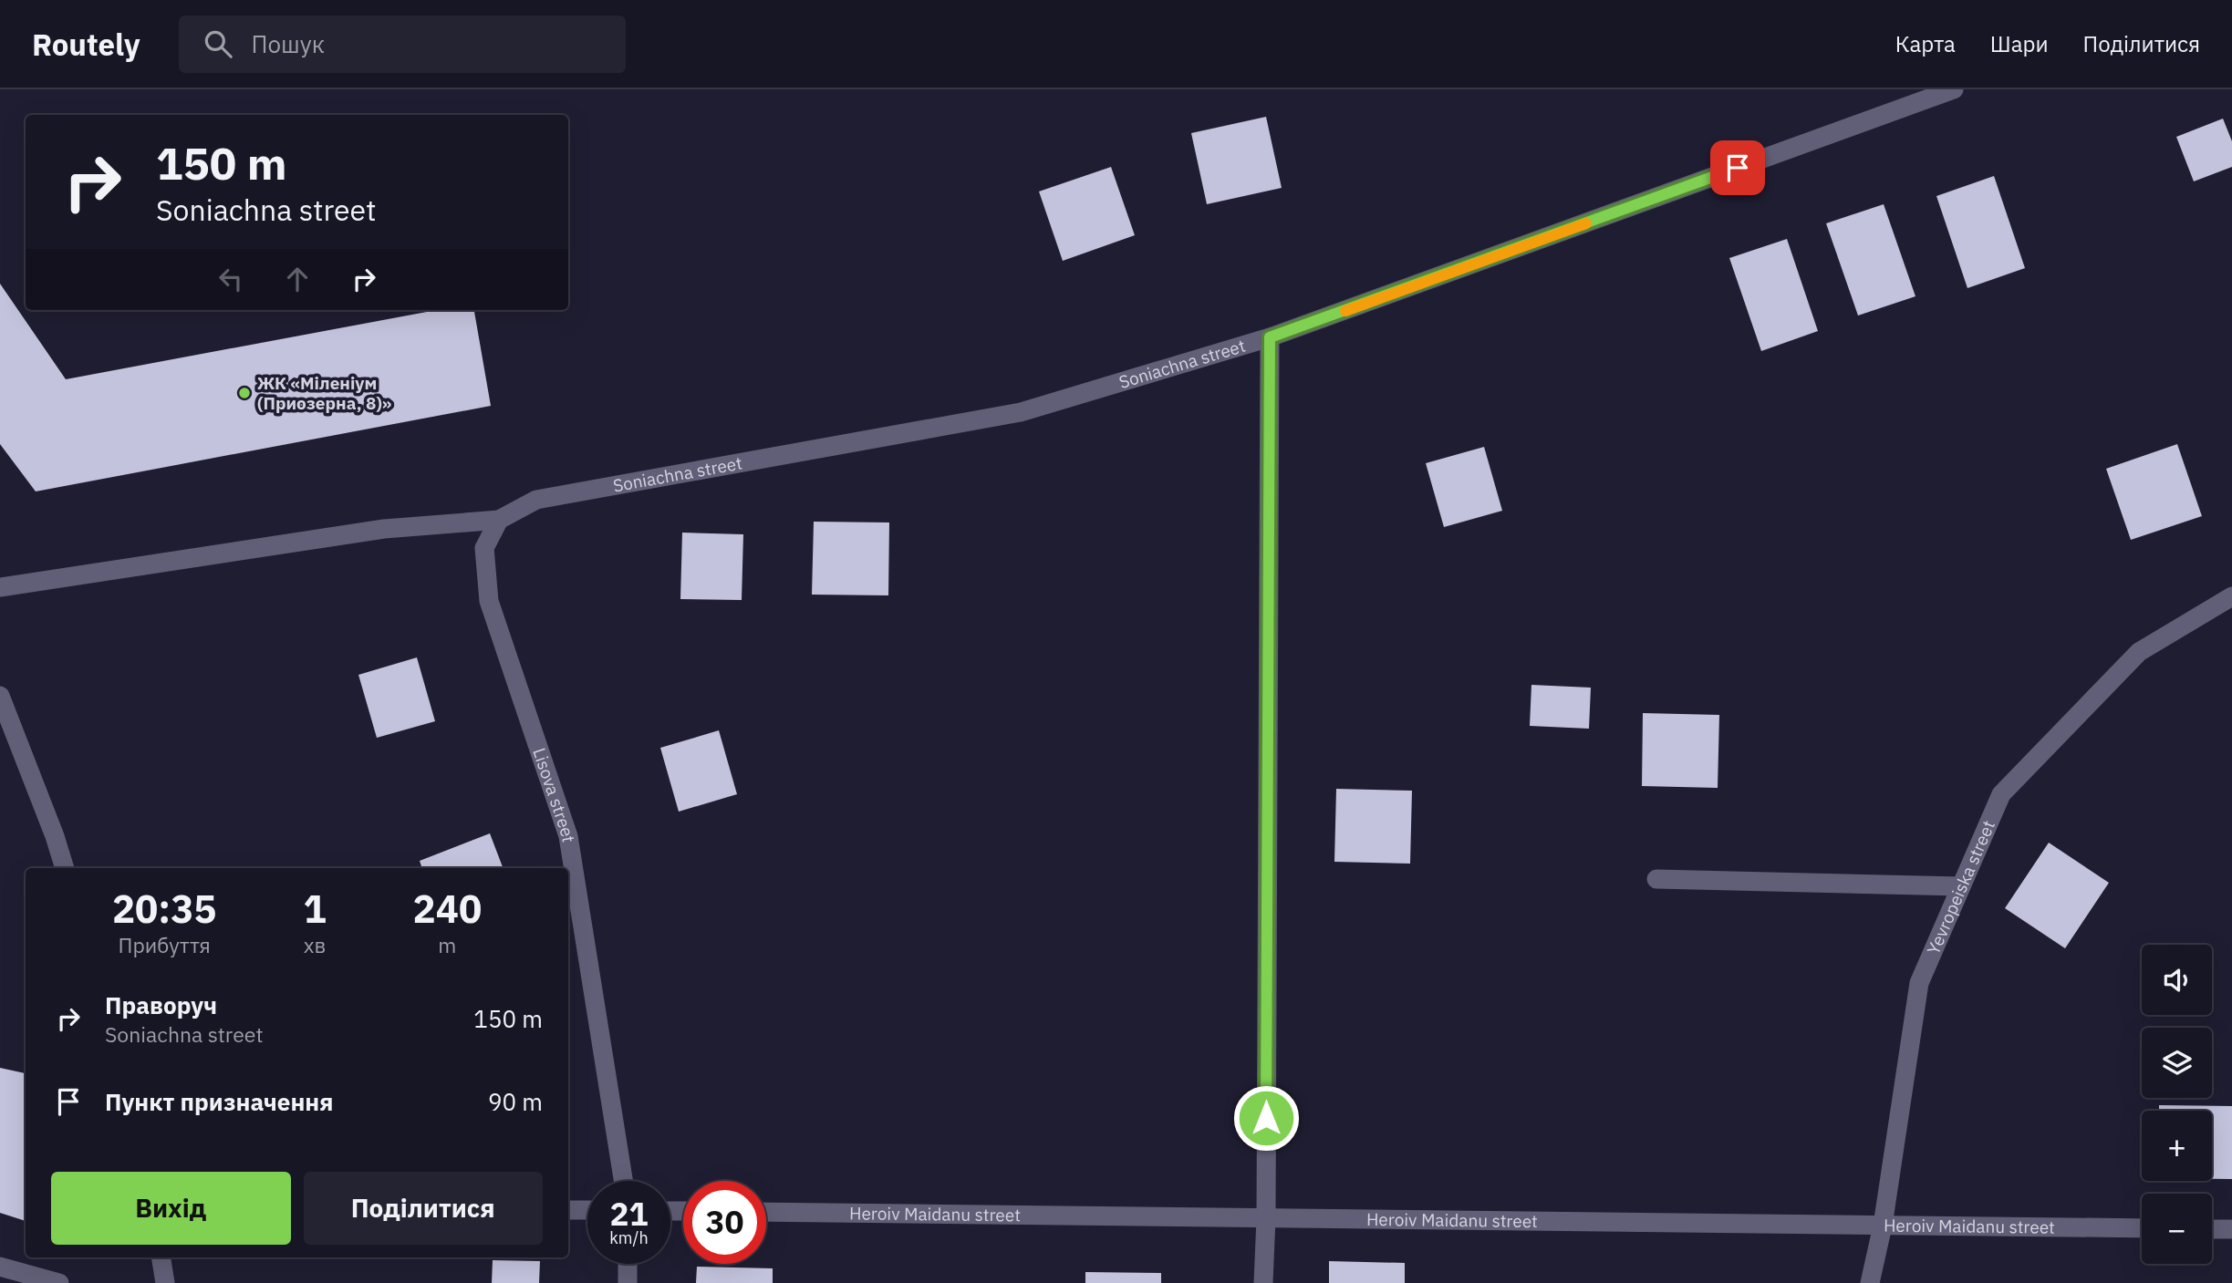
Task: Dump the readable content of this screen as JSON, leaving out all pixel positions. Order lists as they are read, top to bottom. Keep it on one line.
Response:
{"streets":{"street":["Soniachna street","Lisova street","Yevropeiska street","Heroiv Maidanu street"]},"crossings":[["Soniachna street","Lisova street"],["Yevropeiska street","Heroiv Maidanu street"]],"places":["ЖК «Міленіум (Приозерна, 8)»"],"page":{"header":"Routely","search":"Пошук","nav":["Карта","Шари","Поділитися"],"turn":["150 m","Soniachna street"],"eta":["20:35","Прибуття","1","хв","240","m"],"map_buttons":["+","−"],"list":[{"name":"Праворуч","note":"Soniachna street","value":"150 m"},{"name":"Пункт призначення","value":"90 m"}],"buttons":["Вихід","Поділитися"],"speed":"21 km/h","limit":"30"}}
